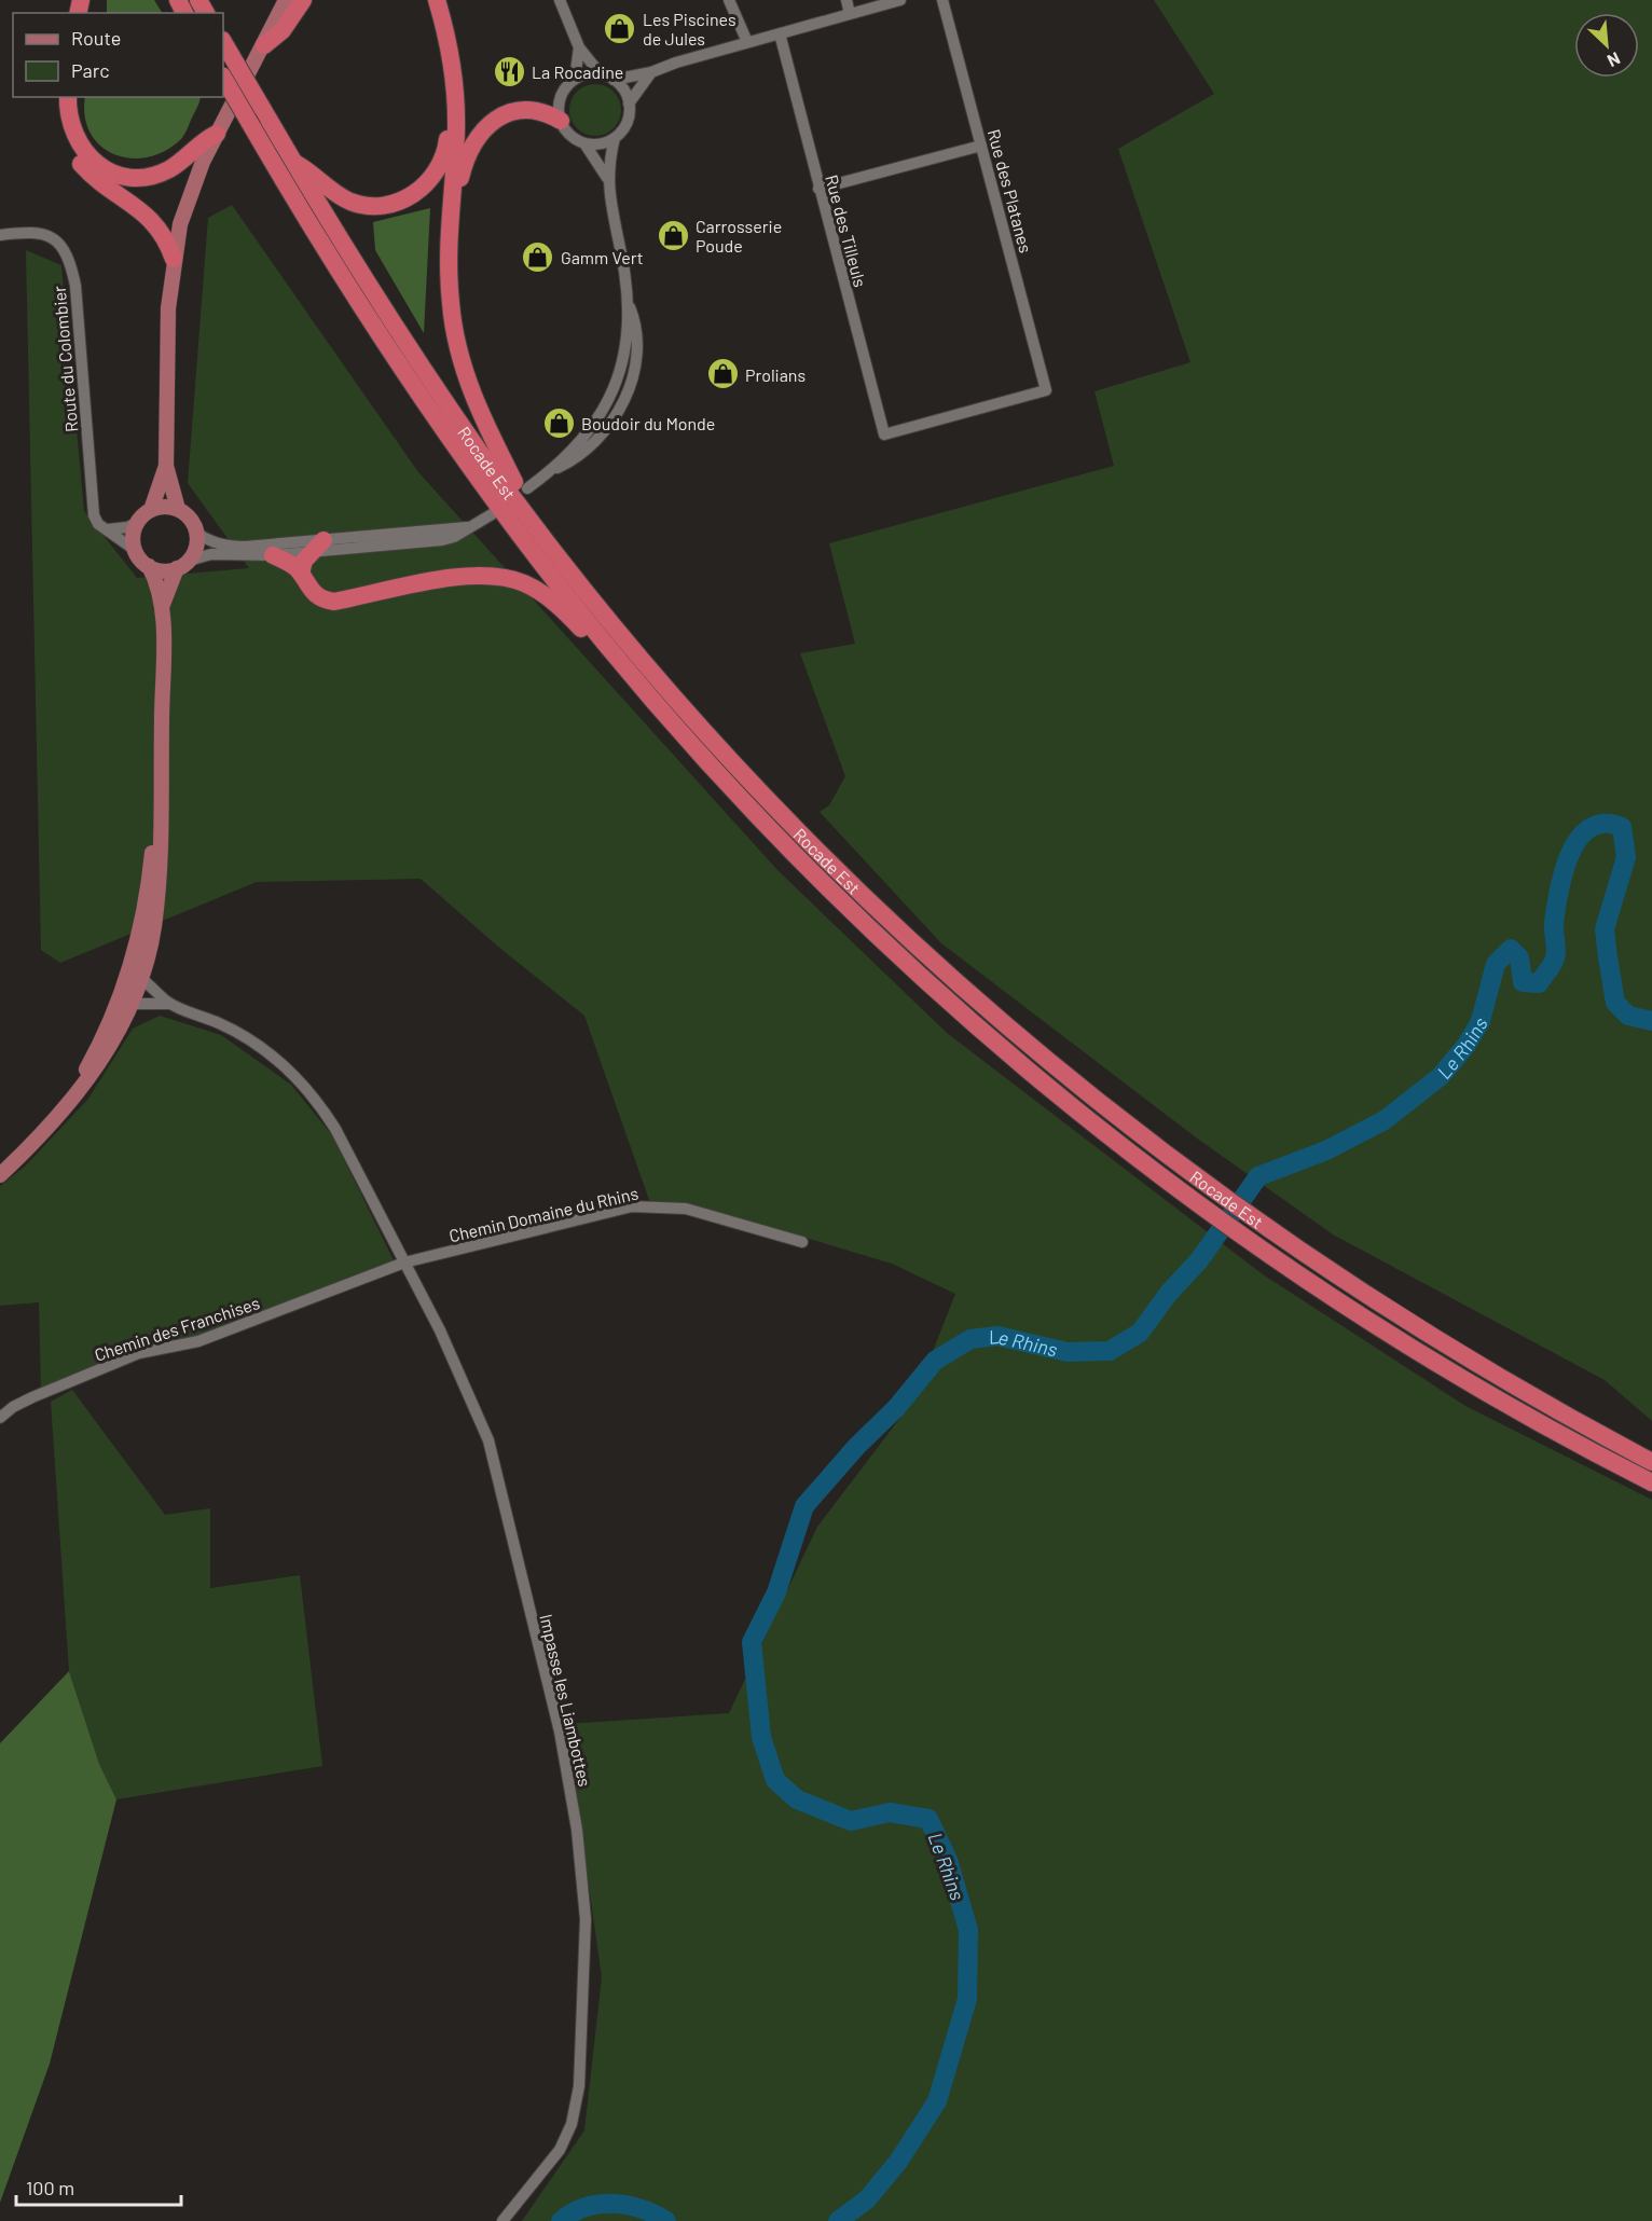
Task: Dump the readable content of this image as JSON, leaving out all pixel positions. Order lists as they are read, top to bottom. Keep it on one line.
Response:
{"streets":{"highway":["Rocade Est"],"street":["Rue des Platanes","Rue des Tilleuls","Route du Colombier","Chemin Domaine du Rhins","Chemin des Franchises","Impasse les Liambottes"]},"crossings":[["Rue des Platanes","Rue des Tilleuls"],["Chemin Domaine du Rhins","Chemin des Franchises"],["Chemin Domaine du Rhins","Impasse les Liambottes"],["Chemin des Franchises","Impasse les Liambottes"]],"water":["Le Rhins"],"places":{"shop":["Les Piscines de Jules","Carrosserie Poude","Gamm Vert","Prolians","Boudoir du Monde"],"restaurant":["La Rocadine"]},"legend":["Route","Parc"],"scale_bar":"100 m","north":"bottom right"}
